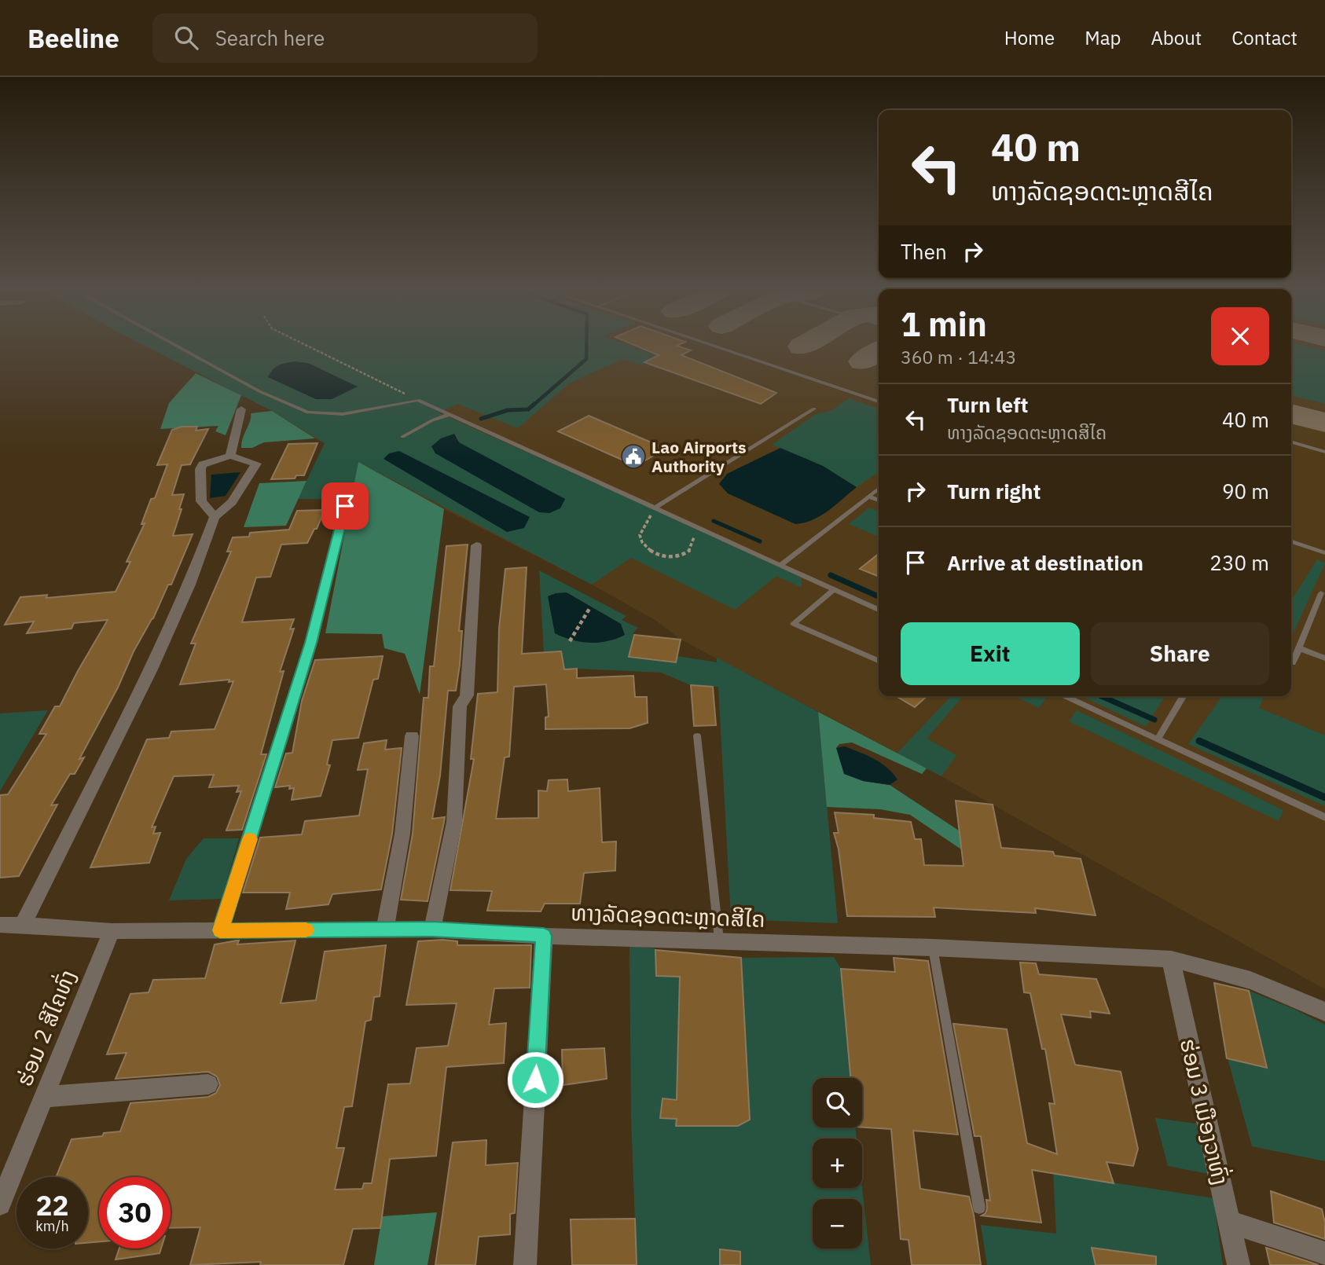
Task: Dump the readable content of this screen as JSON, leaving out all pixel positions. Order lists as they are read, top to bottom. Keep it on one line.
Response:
{"streets":{"street":["ທາງລັດຊອດຕະຫຼາດສີໄຄ","ຮ່ອມ 2 ສີໄຄທົ່ງ","ຮ່ອມ 3 ເມືອງວາທົ່ງ"]},"crossings":[["ທາງລັດຊອດຕະຫຼາດສີໄຄ","ຮ່ອມ 2 ສີໄຄທົ່ງ"],["ທາງລັດຊອດຕະຫຼາດສີໄຄ","ຮ່ອມ 3 ເມືອງວາທົ່ງ"]],"places":{"public building":["Lao Airports Authority"]},"page":{"header":"Beeline","search":"Search here","nav":["Home","Map","About","Contact"],"turn":["40 m","ທາງລັດຊອດຕະຫຼາດສີໄຄ"],"then":"Then","heading":["1 min","360 m · 14:43"],"list":[{"name":"Turn left","note":"ທາງລັດຊອດຕະຫຼາດສີໄຄ","value":"40 m"},{"name":"Turn right","value":"90 m"},{"name":"Arrive at destination","value":"230 m"}],"buttons":["Exit","Share"],"map_buttons":["+","−"],"speed":"22 km/h","limit":"30"}}
